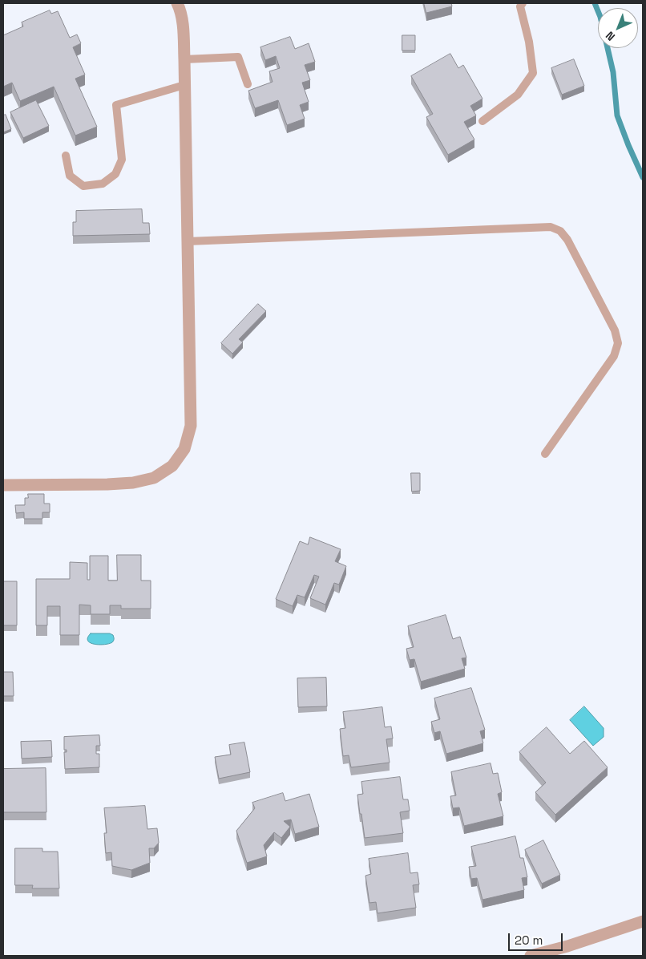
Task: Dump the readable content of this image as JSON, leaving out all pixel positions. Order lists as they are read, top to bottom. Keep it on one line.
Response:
{"scale_bar":"20 m","north":"bottom left"}
